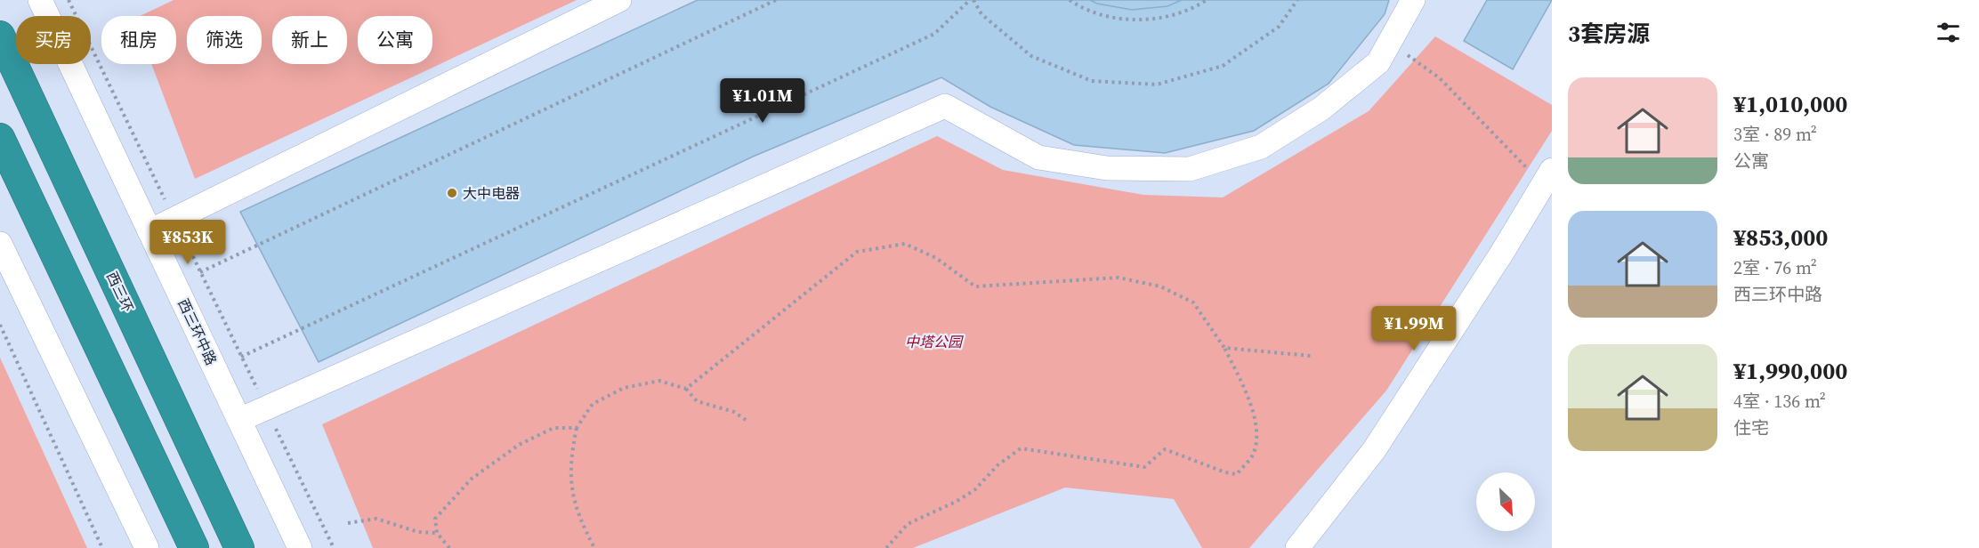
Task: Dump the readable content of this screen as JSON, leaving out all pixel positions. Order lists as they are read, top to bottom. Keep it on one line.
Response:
{"streets":{"highway":["西三环"],"street":["西三环中路"]},"parks":["中塔公园"],"places":["大中电器"],"north":"bottom right","page":{"heading":"3套房源","chip":["买房","租房","筛选","新上","公寓"],"list":[{"name":"¥1,010,000","note":"3室 · 89 m² · 公寓"},{"name":"¥853,000","note":"2室 · 76 m² · 西三环中路"},{"name":"¥1,990,000","note":"4室 · 136 m² · 住宅"}],"price":["¥1.01M","¥853K","¥1.99M"]}}
